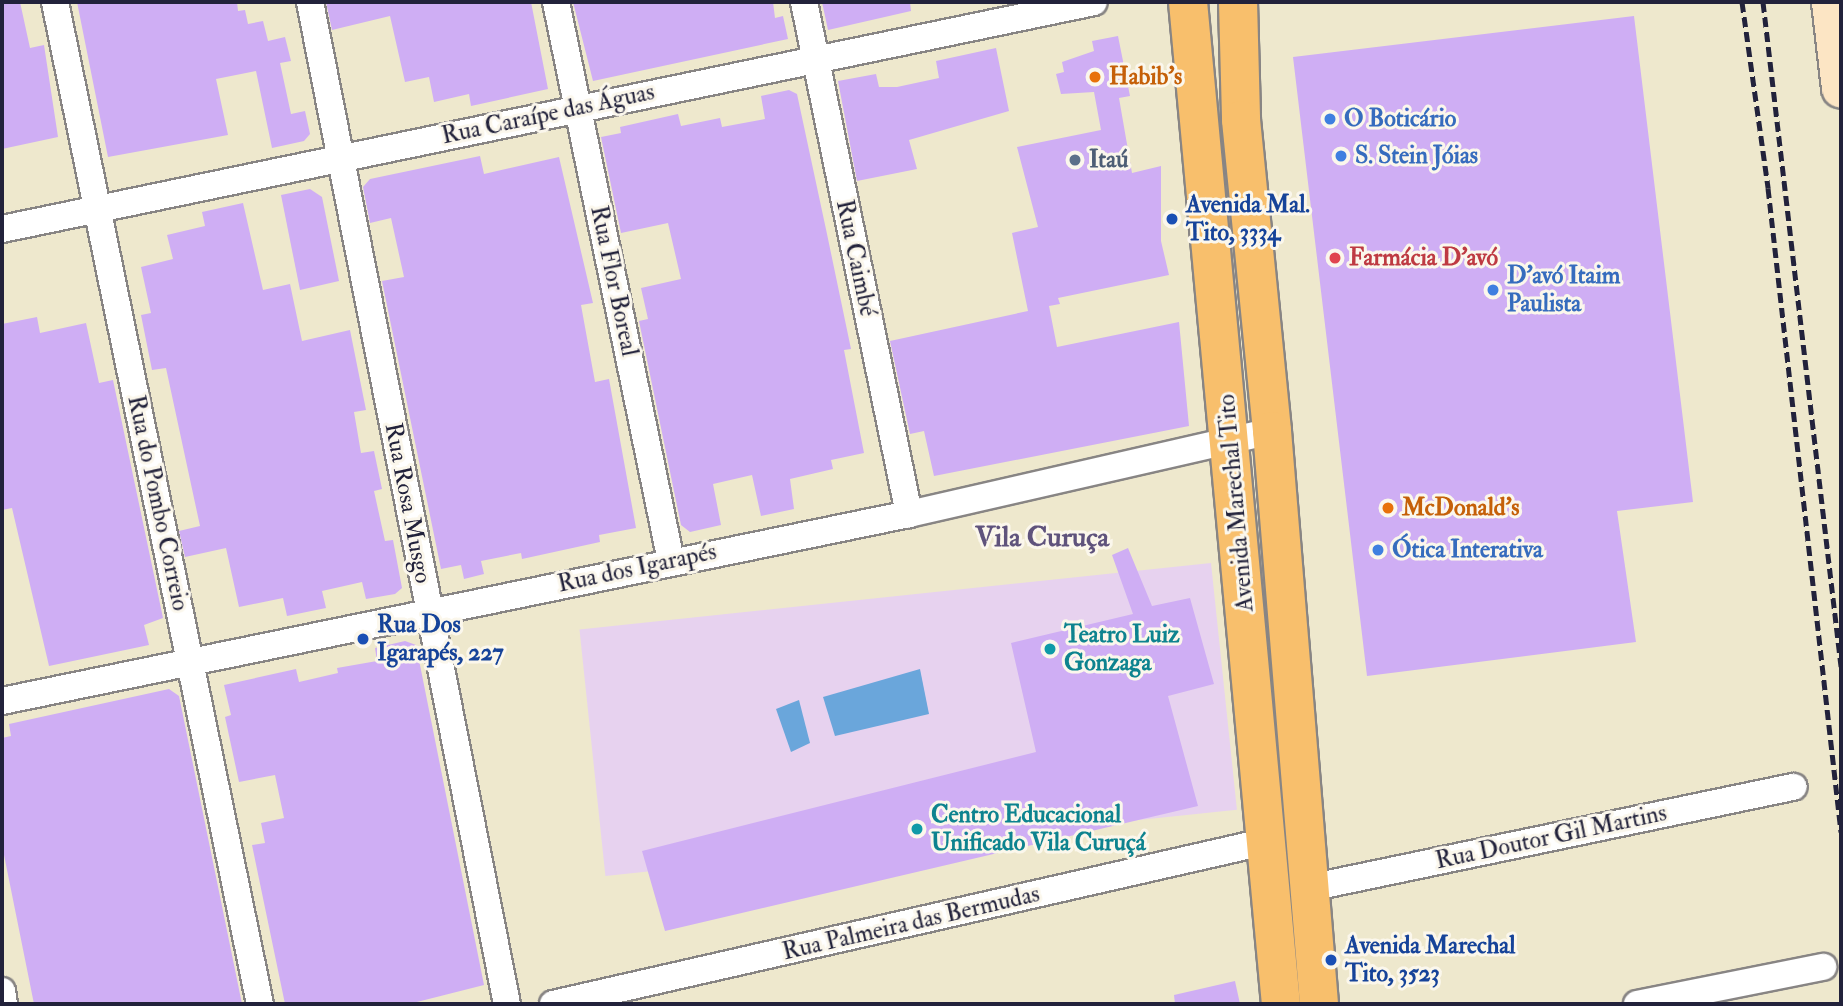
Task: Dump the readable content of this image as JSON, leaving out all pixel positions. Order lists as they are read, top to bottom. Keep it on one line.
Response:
{"streets":{"main road":["Avenida Marechal Tito"],"street":["Rua Caraípe das Águas","Rua Caimbé","Rua Flor Boreal","Rua do Pombo Correio","Rua Rosa Musgo","Rua dos Igarapés","Rua Doutor Gil Martins","Rua Palmeira das Bermudas"]},"crossings":[["Rua Caraípe das Águas","Rua Caimbé"],["Rua Caraípe das Águas","Rua Flor Boreal"],["Rua Caraípe das Águas","Rua do Pombo Correio"],["Rua Caraípe das Águas","Rua Rosa Musgo"],["Rua Caimbé","Rua dos Igarapés"],["Rua Flor Boreal","Rua dos Igarapés"],["Rua do Pombo Correio","Rua dos Igarapés"],["Rua Rosa Musgo","Rua dos Igarapés"],["Avenida Marechal Tito","Rua dos Igarapés"],["Avenida Marechal Tito","Rua Doutor Gil Martins"],["Avenida Marechal Tito","Rua Palmeira das Bermudas"]],"districts":["Vila Curuça"],"places":["Habib's","O Boticário","S. Stein Jóias","Itaú","Avenida Mal. Tito, 3334","Farmácia D'avó","D’avó Itaim Paulista","McDonald's","Ótica Interativa","Rua Dos Igarapés, 227","Teatro Luiz Gonzaga","Centro Educacional Unificado Vila Curuçá","Avenida Marechal Tito, 3523"]}
